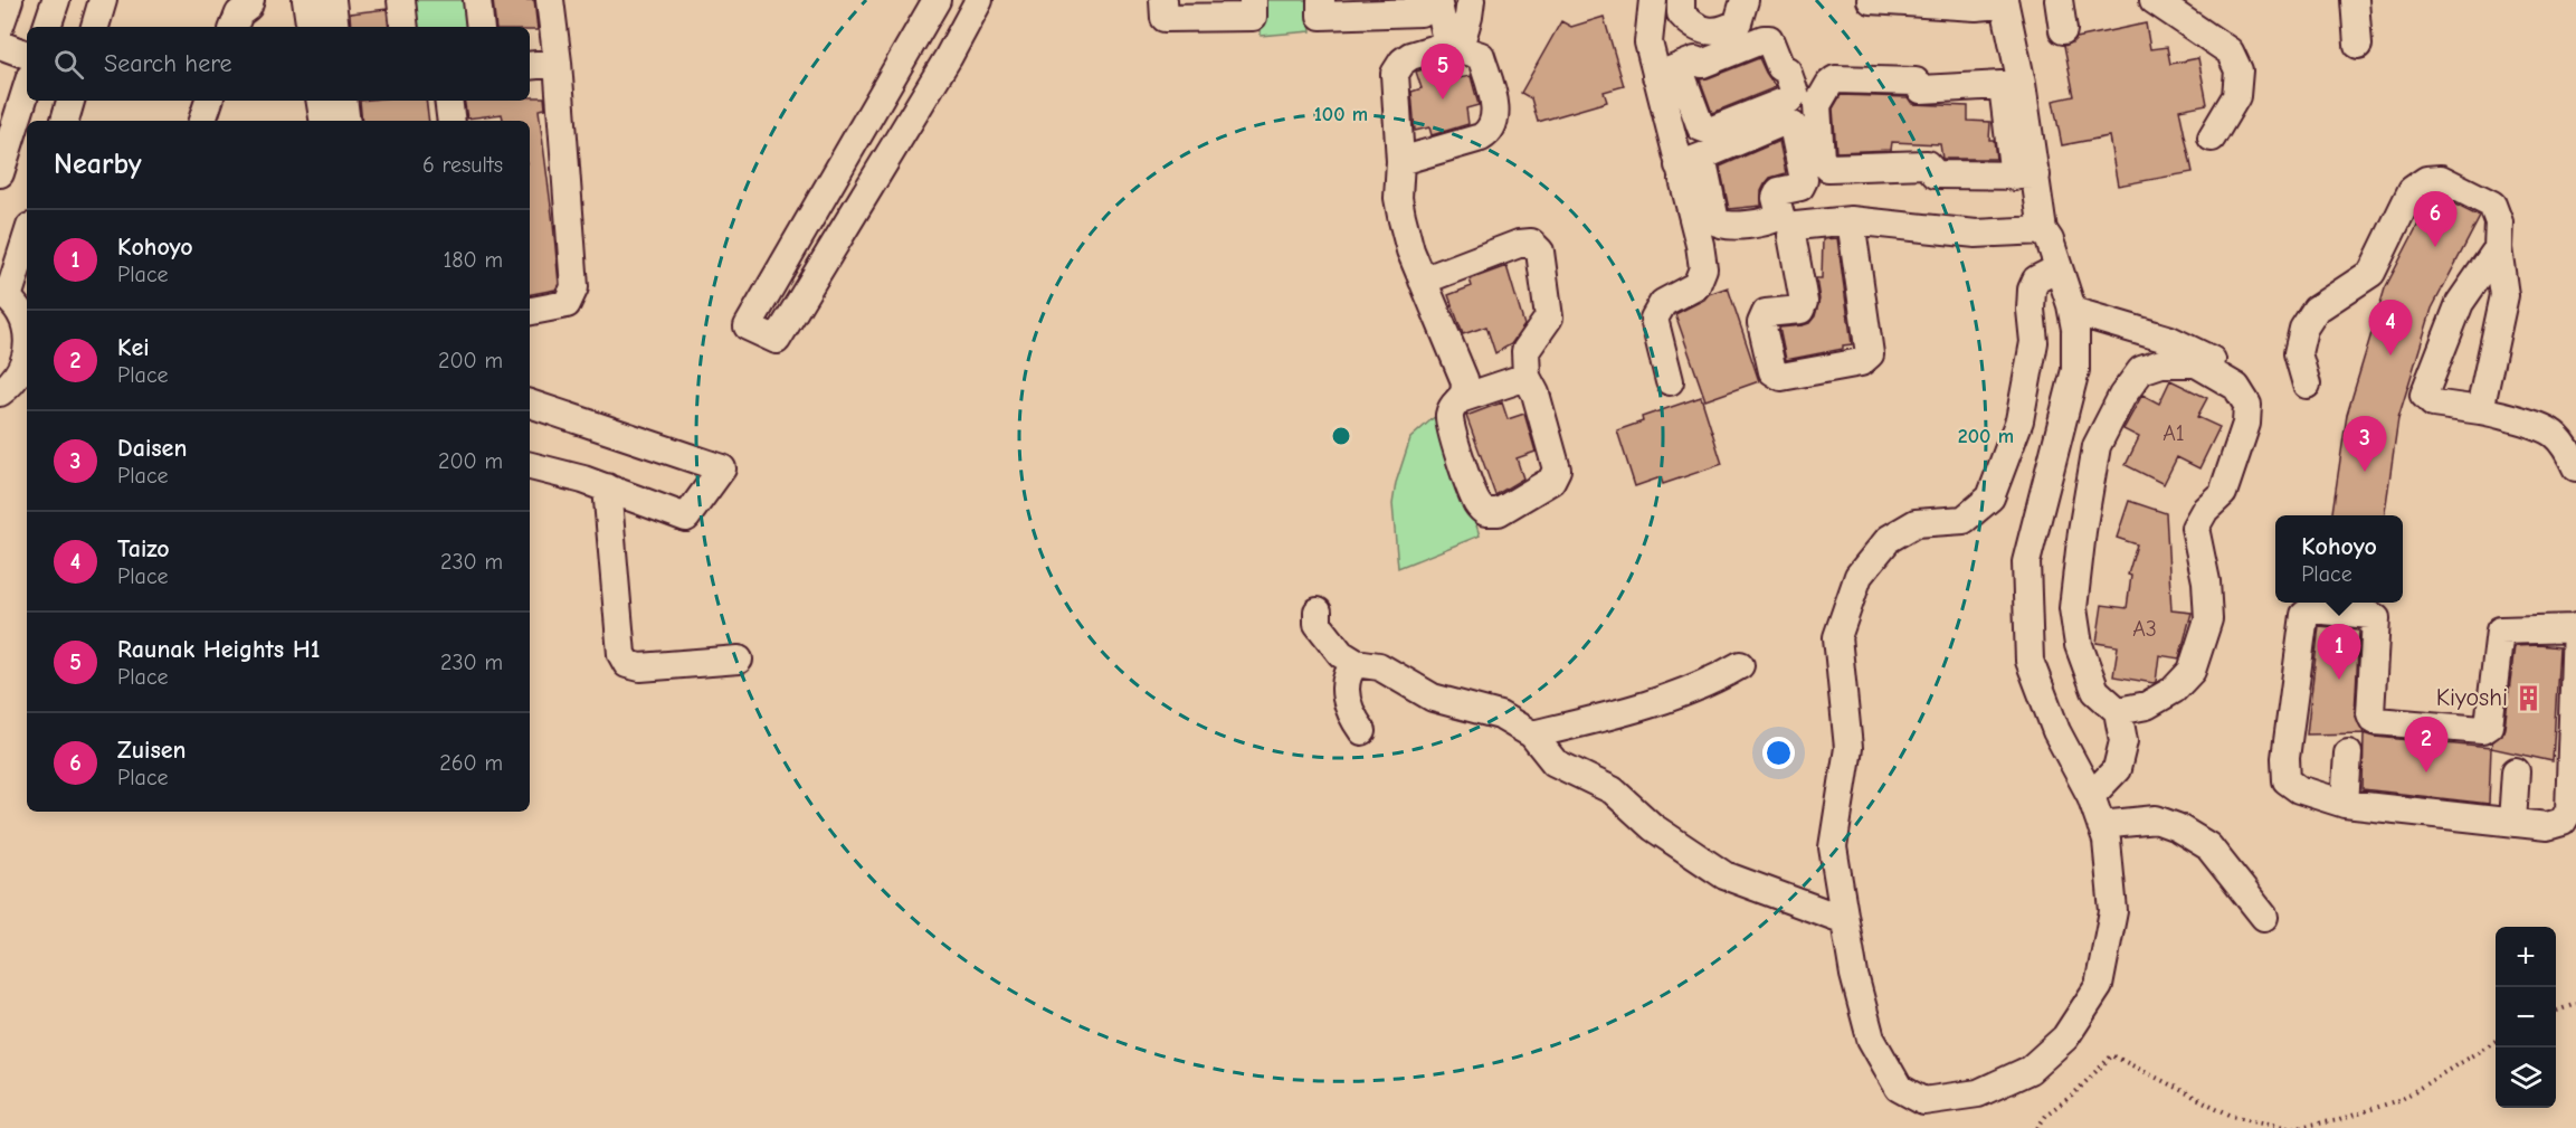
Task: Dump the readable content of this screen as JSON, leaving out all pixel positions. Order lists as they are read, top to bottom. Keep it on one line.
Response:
{"places":{"building":["Kiyoshi"]},"house_numbers":["A1","A3"],"page":{"search":"Search here","pins":["5","6","4","3","1","2"],"heading":["Nearby","6 results"],"list":[{"mark":"1","name":"Kohoyo","note":"Place","value":"180 m"},{"mark":"2","name":"Kei","note":"Place","value":"200 m"},{"mark":"3","name":"Daisen","note":"Place","value":"200 m"},{"mark":"4","name":"Taizo","note":"Place","value":"230 m"},{"mark":"5","name":"Raunak Heights H1","note":"Place","value":"230 m"},{"mark":"6","name":"Zuisen","note":"Place","value":"260 m"}],"popup":["Kohoyo","Place"],"map_buttons":["+","−"]},"rings":["100 m","200 m"]}
